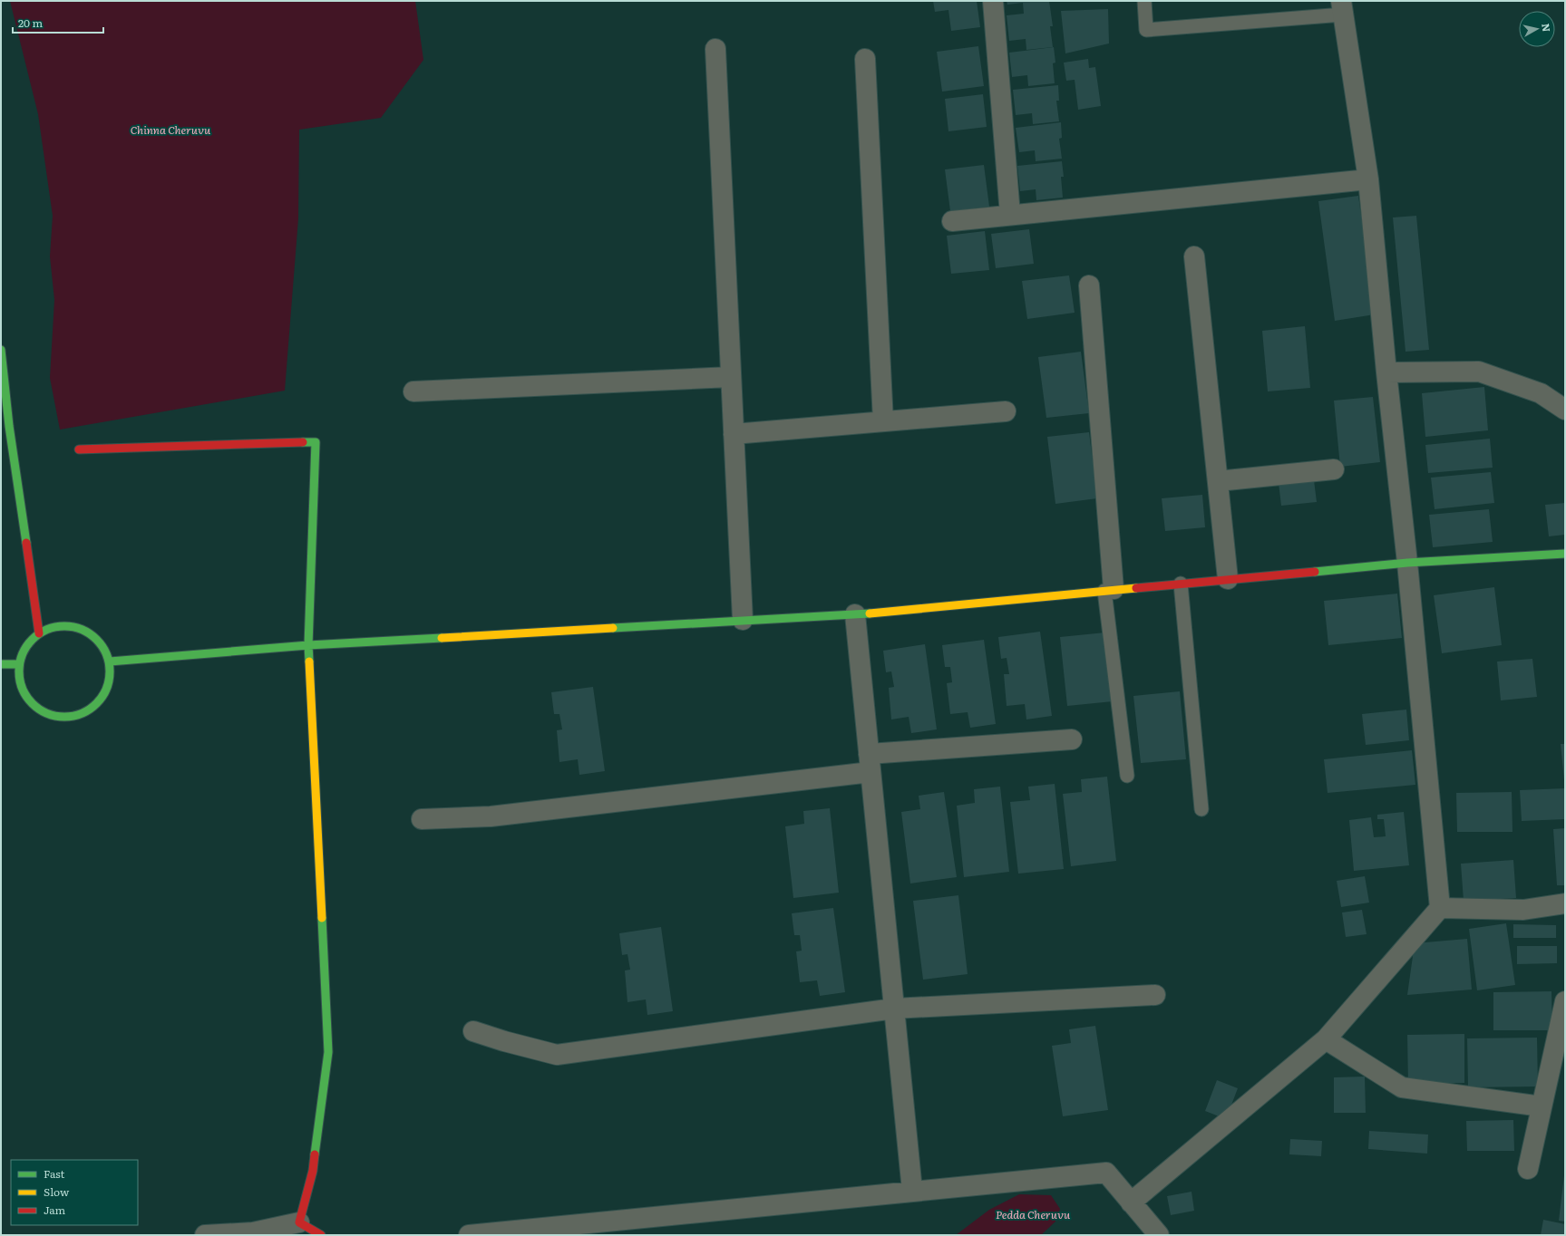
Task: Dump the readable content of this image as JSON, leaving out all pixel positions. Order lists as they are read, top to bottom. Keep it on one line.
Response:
{"water":["Chinna Cheruvu","Pedda Cheruvu"],"legend":["Fast","Slow","Jam"],"scale_bar":"20 m","north":"right"}
